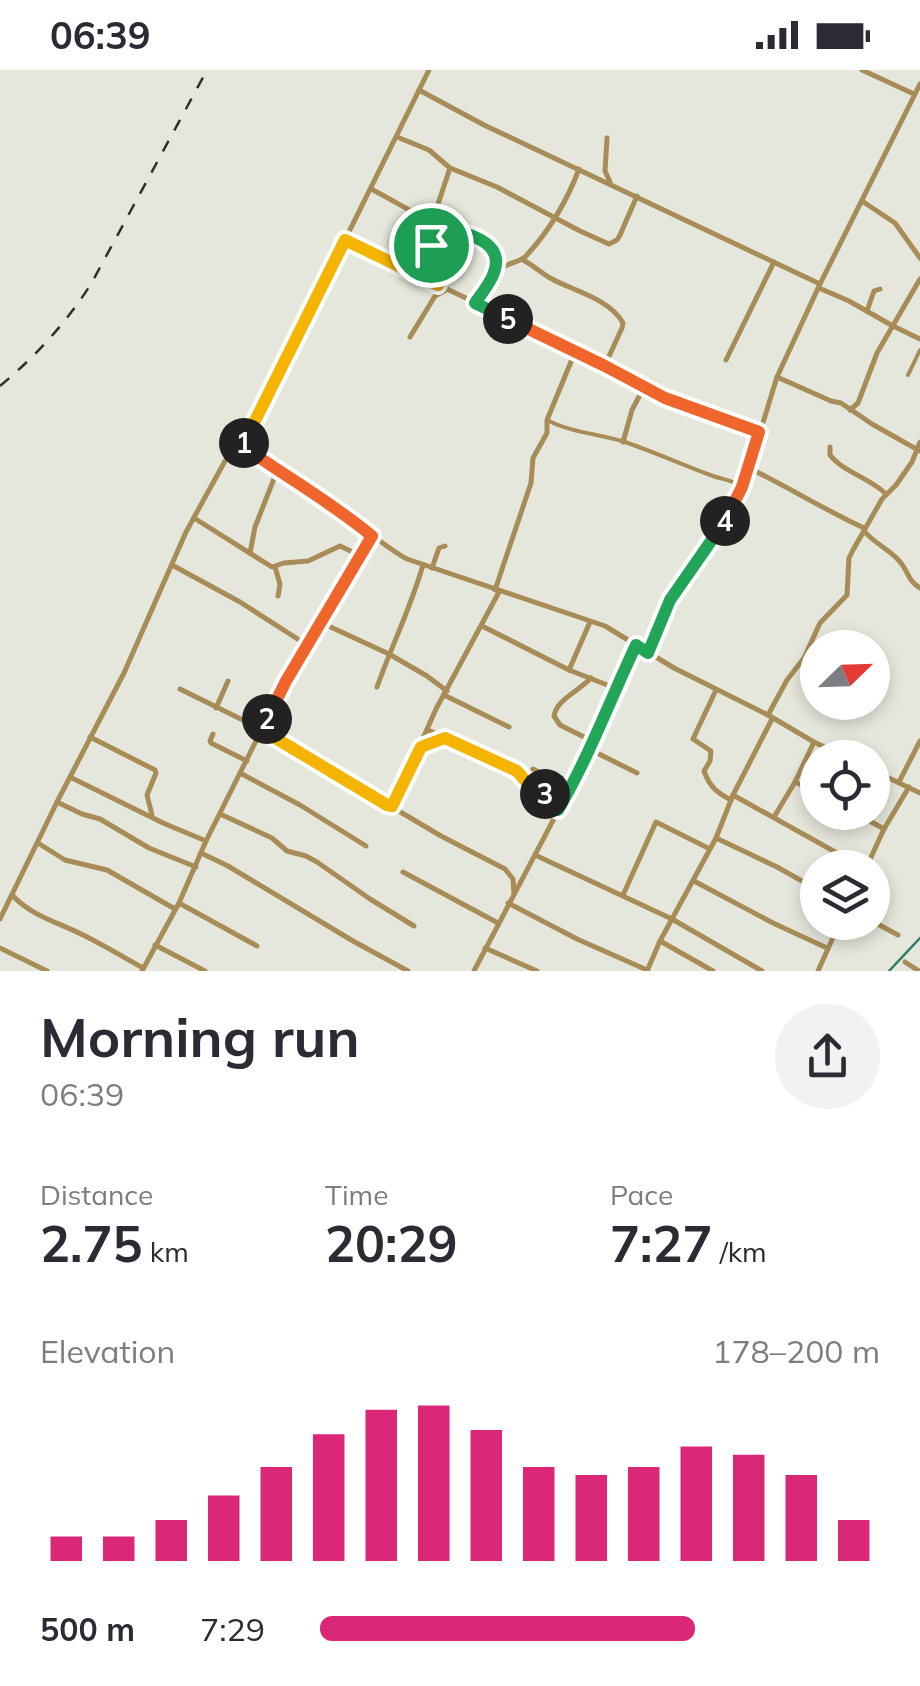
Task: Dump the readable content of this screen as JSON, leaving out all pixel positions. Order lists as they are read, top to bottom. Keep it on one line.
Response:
{"north":"top right","page":{"status":"06:39","pins":["5","1","4","2","3"],"heading":["Morning run","06:39"],"stats":[["Distance","2.75 km"],["Time","20:29"],["Pace","7:27 /km"]],"chart":["Elevation","178–200 m"],"list":[{"name":"500 m","note":"7:29"}]}}
